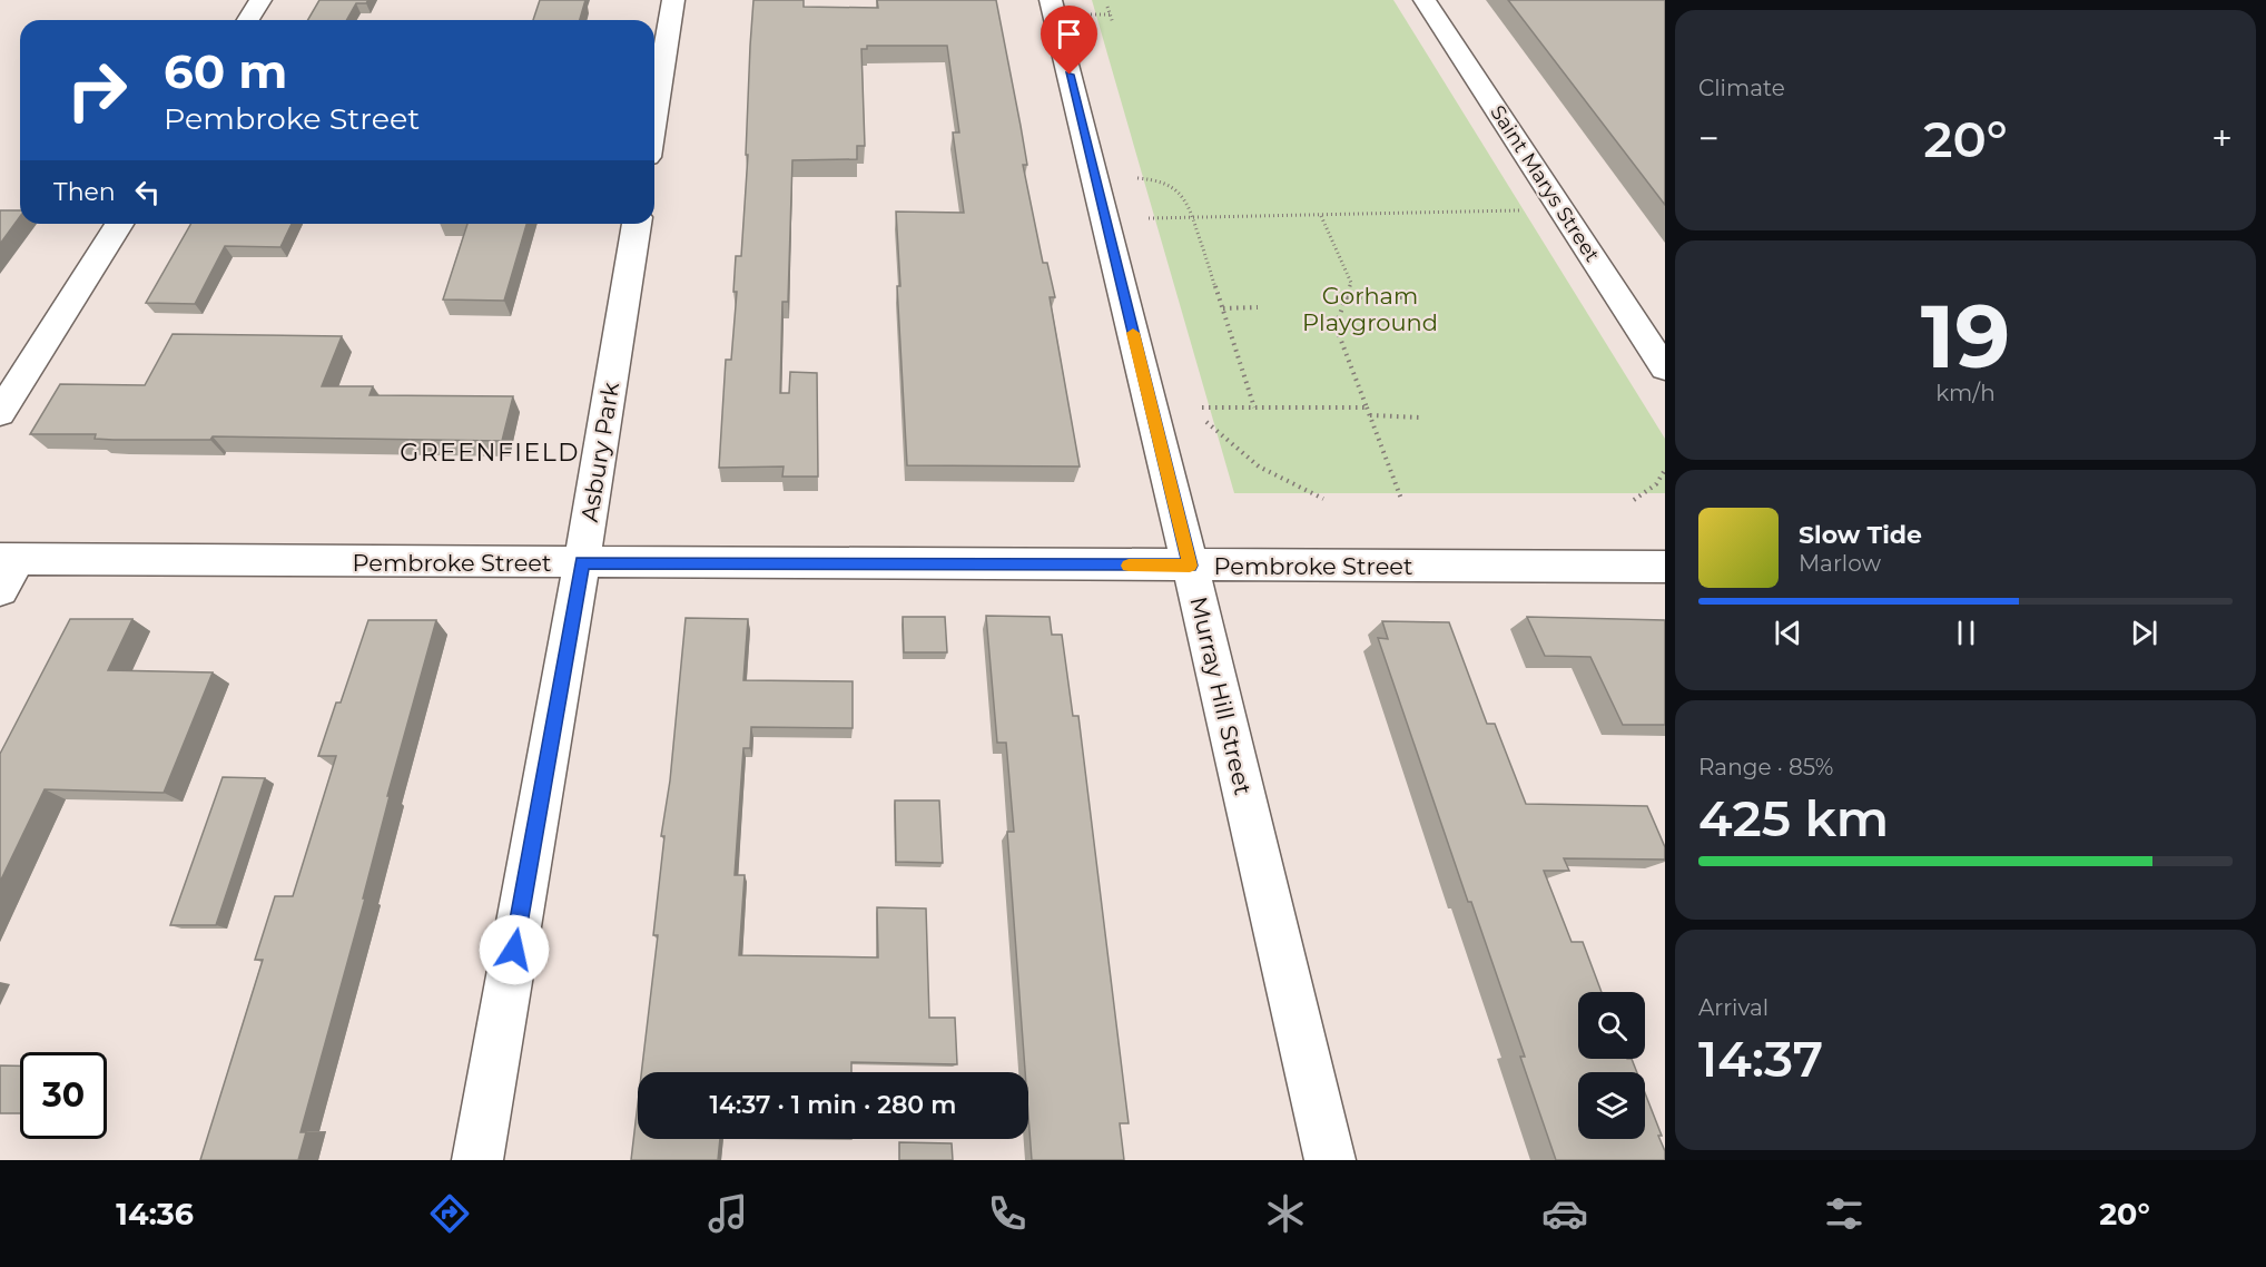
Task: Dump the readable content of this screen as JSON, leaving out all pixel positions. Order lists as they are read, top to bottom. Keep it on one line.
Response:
{"streets":{"street":["Saint Marys Street","Asbury Park","Pembroke Street","Murray Hill Street"]},"crossings":[["Asbury Park","Pembroke Street"],["Pembroke Street","Murray Hill Street"]],"districts":["GREENFIELD"],"parks":["Gorham Playground"],"page":{"tile":["Climate",["19","km/h"],["Range · 85%","425 km"],["Arrival","14:37"]],"turn":["60 m","Pembroke Street"],"heat":["−","20°","+"],"then":"Then","song":["Slow Tide","Marlow"],"limit":"30","trip":"14:37 · 1 min · 280 m","tabs":["14:36","20°"]}}
